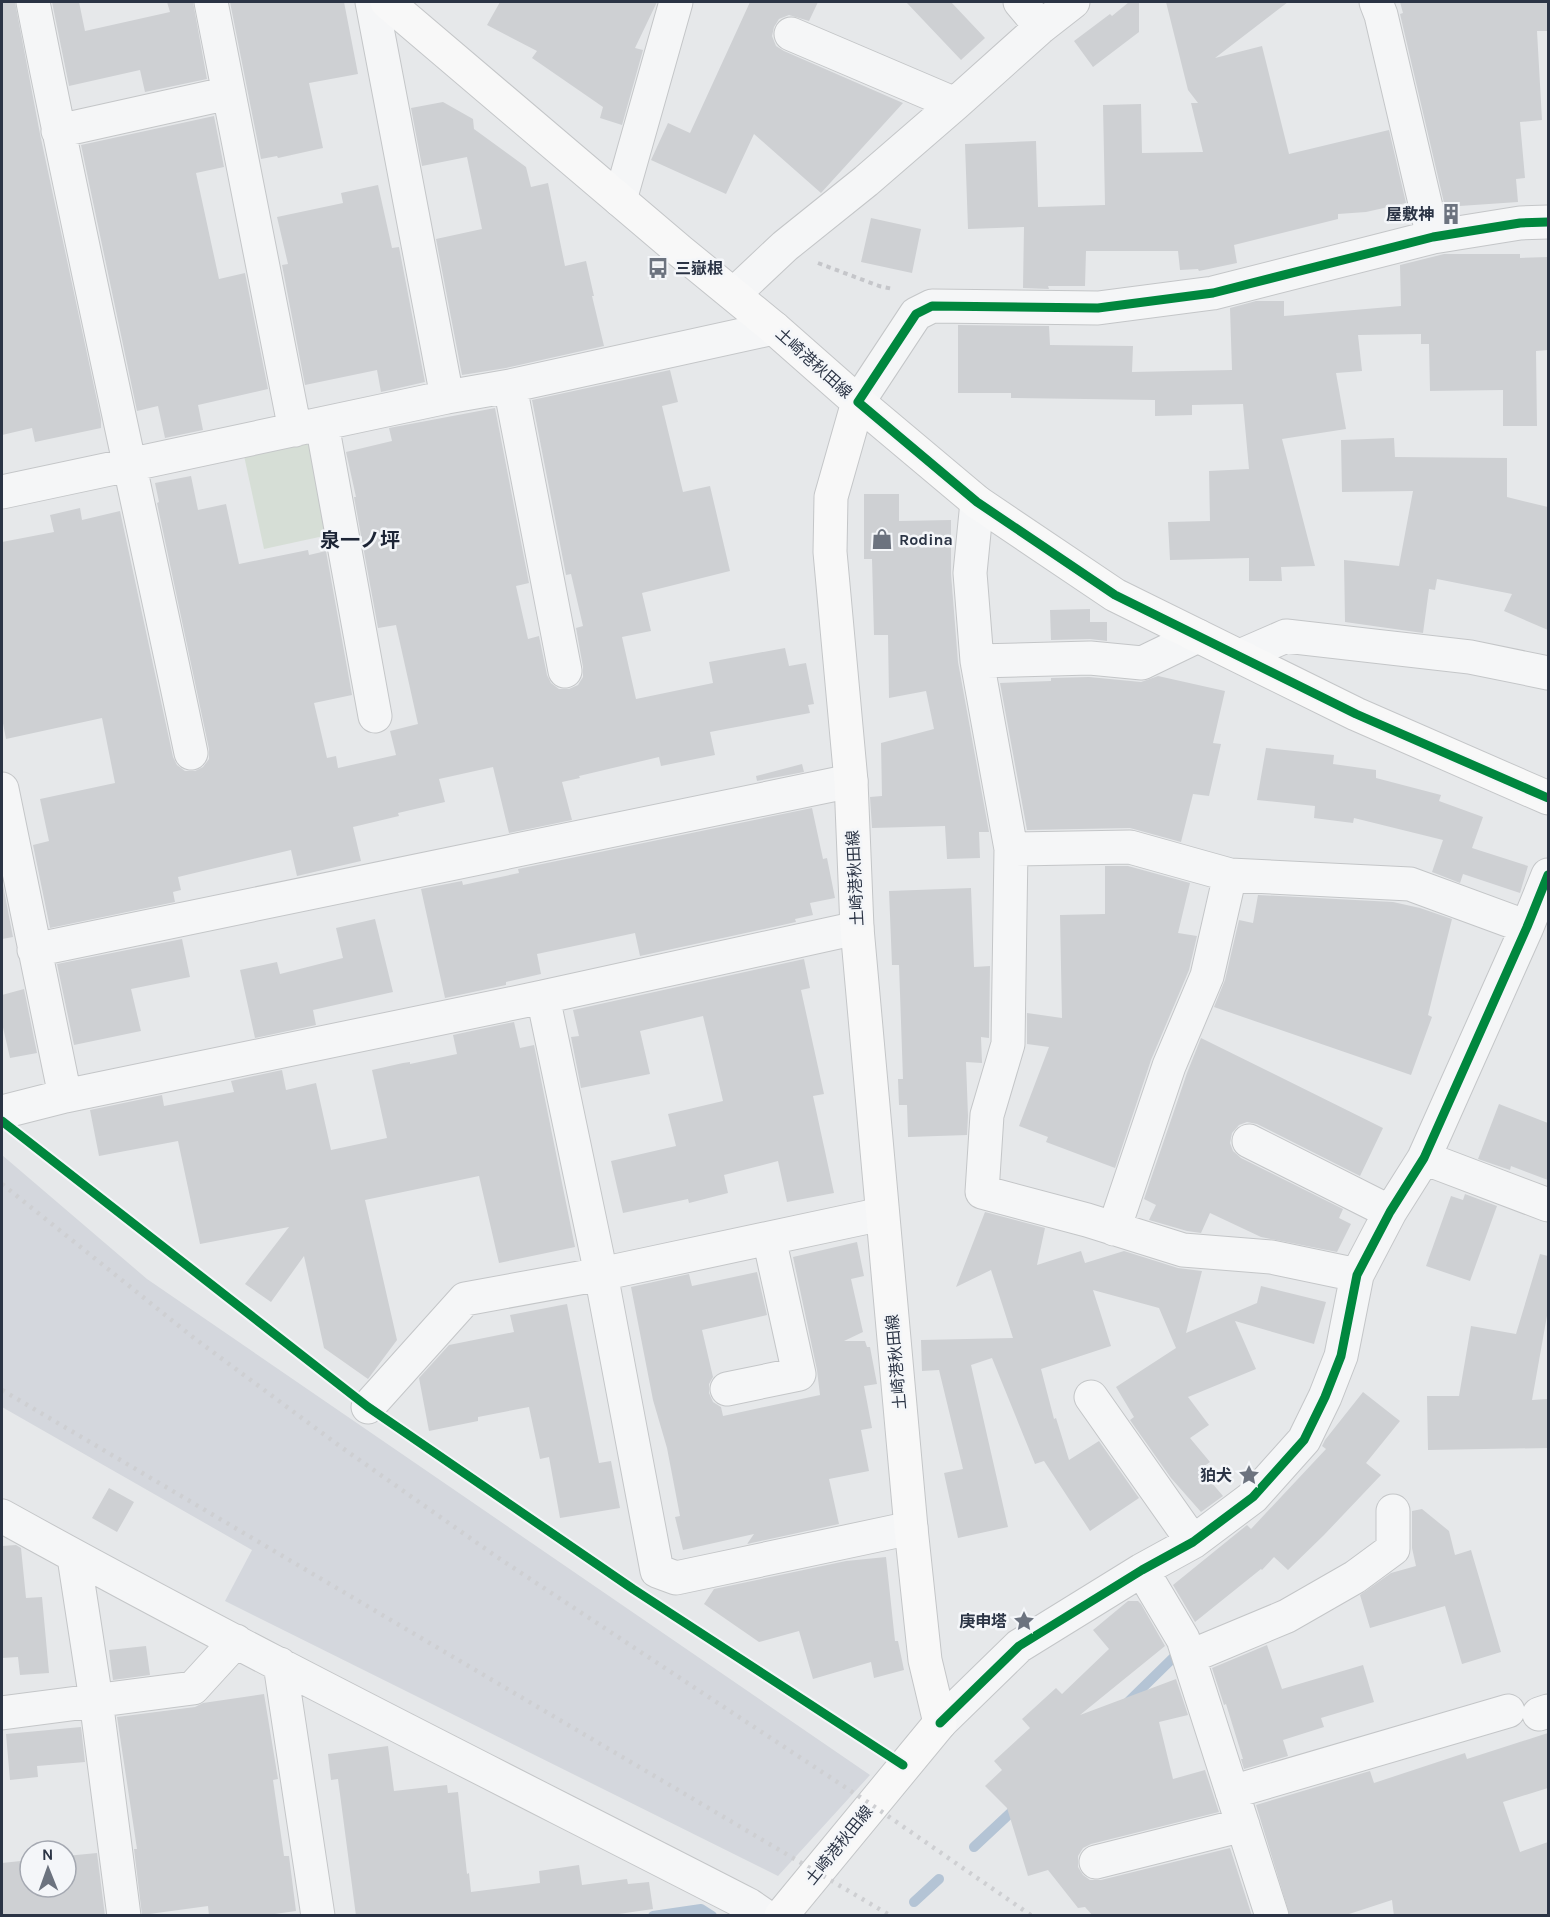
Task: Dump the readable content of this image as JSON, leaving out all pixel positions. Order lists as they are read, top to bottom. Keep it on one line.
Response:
{"streets":{"main road":["土崎港秋田線"]},"districts":["泉一ノ坪"],"places":{"building":["屋敷神"],"bus stop":["三嶽根"],"shop":["Rodina"],"place":["狛犬","庚申塔"]},"north":"top"}
